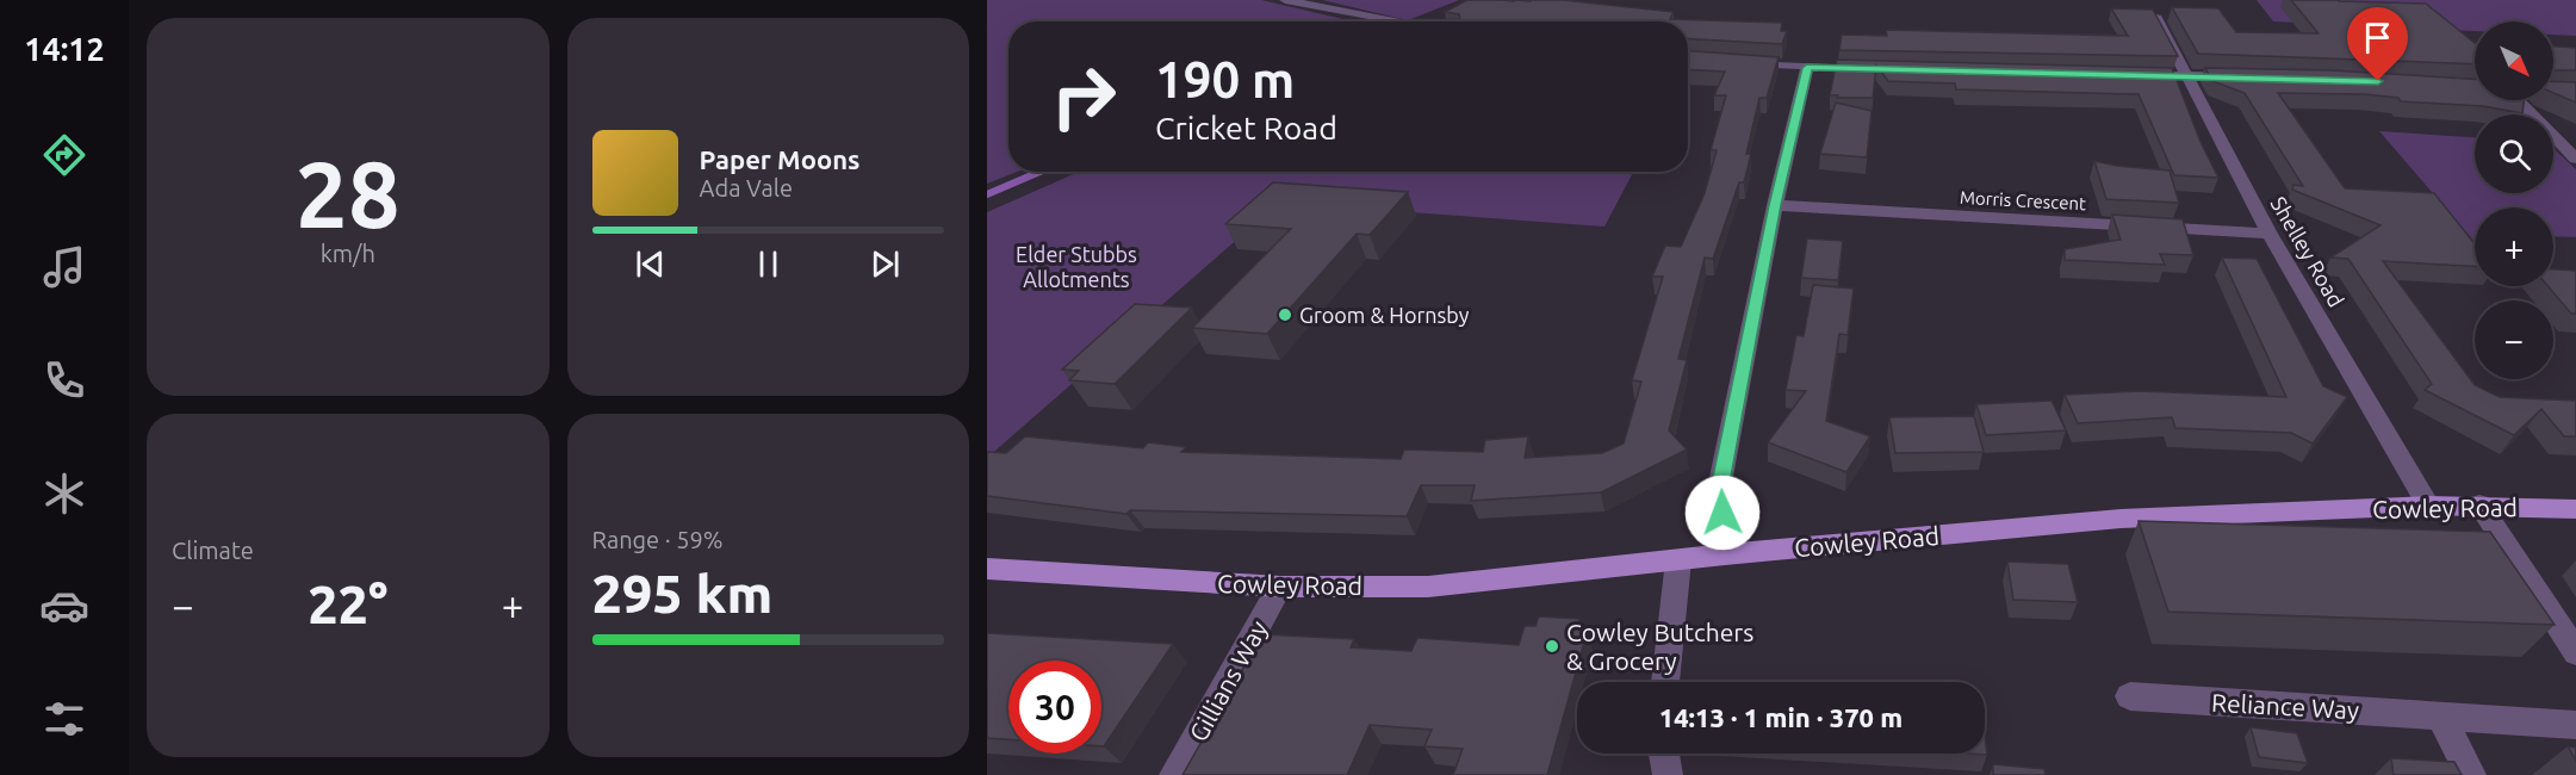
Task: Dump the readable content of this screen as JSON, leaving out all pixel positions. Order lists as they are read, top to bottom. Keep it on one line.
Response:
{"streets":{"main road":["Cowley Road"],"street":["Morris Crescent","Shelley Road","Gillians Way","Reliance Way"]},"crossings":[["Morris Crescent","Shelley Road"],["Shelley Road","Cowley Road"],["Cowley Road","Gillians Way"]],"parks":["Elder Stubbs Allotments"],"places":["Groom & Hornsby","Cowley Butchers & Grocery"],"north":"bottom right","page":{"tabs":"14:12","tile":[["28","km/h"],"Climate",["Range · 59%","295 km"]],"map_buttons":["+","−"],"turn":["190 m","Cricket Road"],"song":["Paper Moons","Ada Vale"],"heat":["−","22°","+"],"limit":"30","trip":"14:13 · 1 min · 370 m"}}
